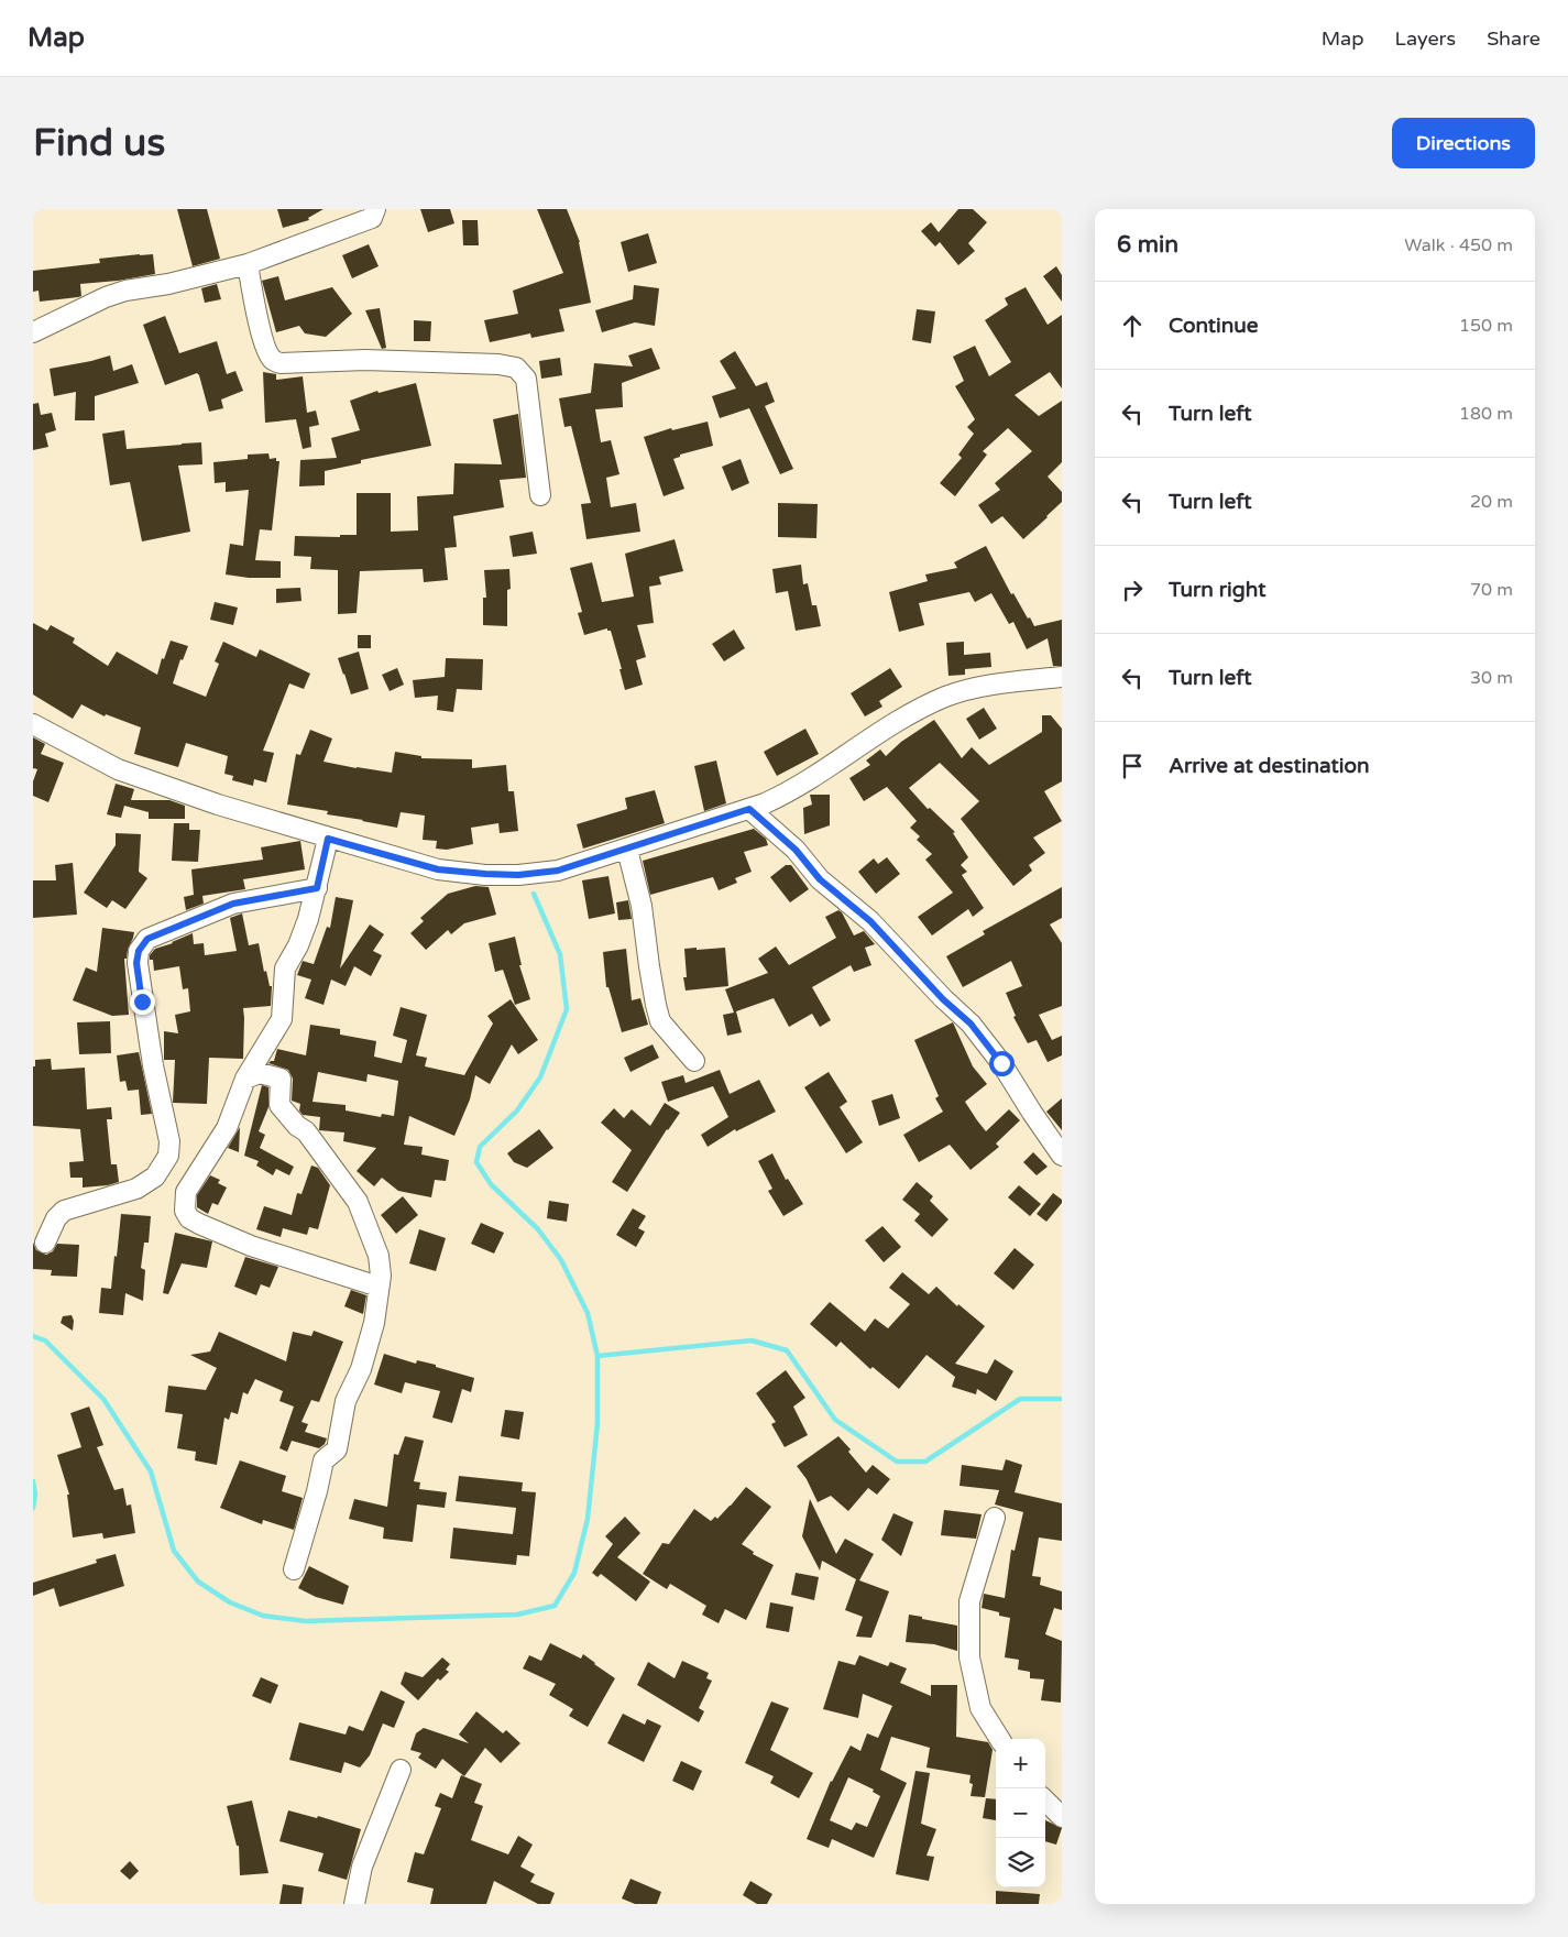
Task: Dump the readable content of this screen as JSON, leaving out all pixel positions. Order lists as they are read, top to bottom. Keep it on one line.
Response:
{"page":{"header":"Map","nav":["Map","Layers","Share"],"buttons":"Directions","title":"Find us","heading":["6 min","Walk · 450 m"],"list":[["Continue","150 m"],["Turn left","180 m"],["Turn left","20 m"],["Turn right","70 m"],["Turn left","30 m"],"Arrive at destination"],"map_buttons":["+","−"]}}
